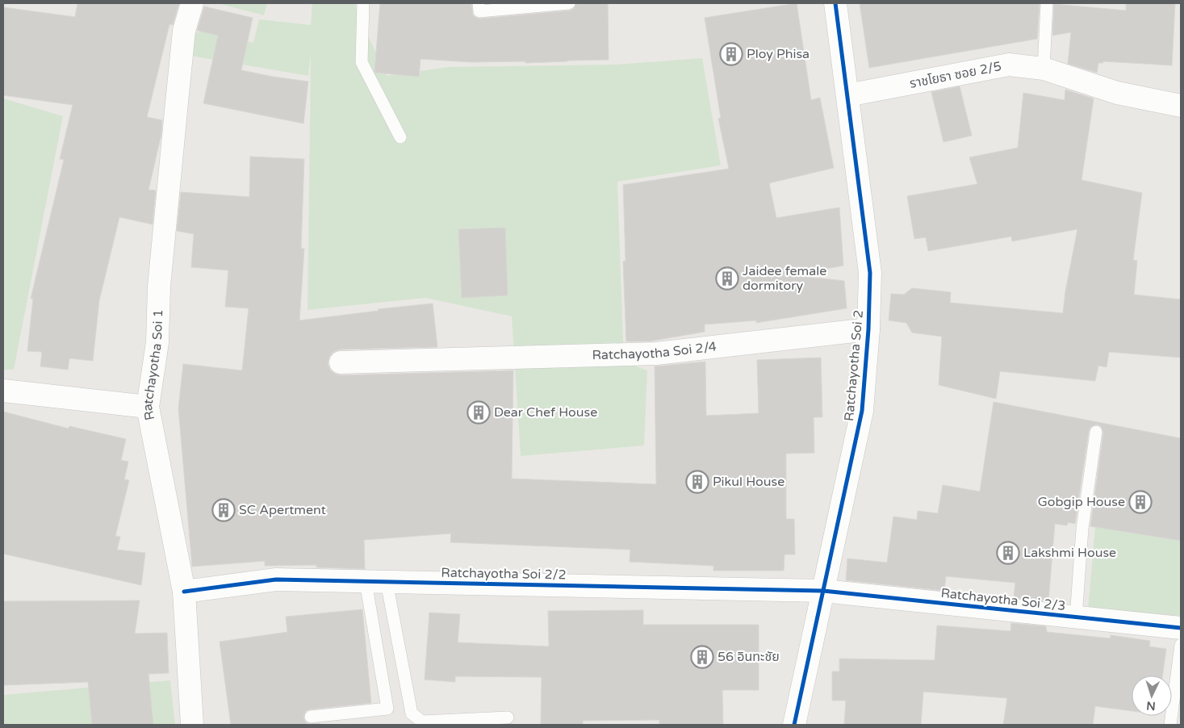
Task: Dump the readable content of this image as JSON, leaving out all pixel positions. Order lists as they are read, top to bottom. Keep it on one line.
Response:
{"streets":{"street":["ราชโยธา ซอย 2/5","Ratchayotha Soi 2/4","Ratchayotha Soi 1","Ratchayotha Soi 2","Ratchayotha Soi 2/2","Ratchayotha Soi 2/3"]},"crossings":[["ราชโยธา ซอย 2/5","Ratchayotha Soi 2"],["Ratchayotha Soi 2/4","Ratchayotha Soi 2"],["Ratchayotha Soi 1","Ratchayotha Soi 2/2"],["Ratchayotha Soi 2","Ratchayotha Soi 2/2"],["Ratchayotha Soi 2","Ratchayotha Soi 2/3"],["Ratchayotha Soi 2/2","Ratchayotha Soi 2/3"]],"places":{"building":["Ploy Phisa","Jaidee female dormitory","Dear Chef House","Pikul House","Gobgip House","SC Apertment","Lakshmi House","56 อินทะชัย"]},"north":"bottom"}
